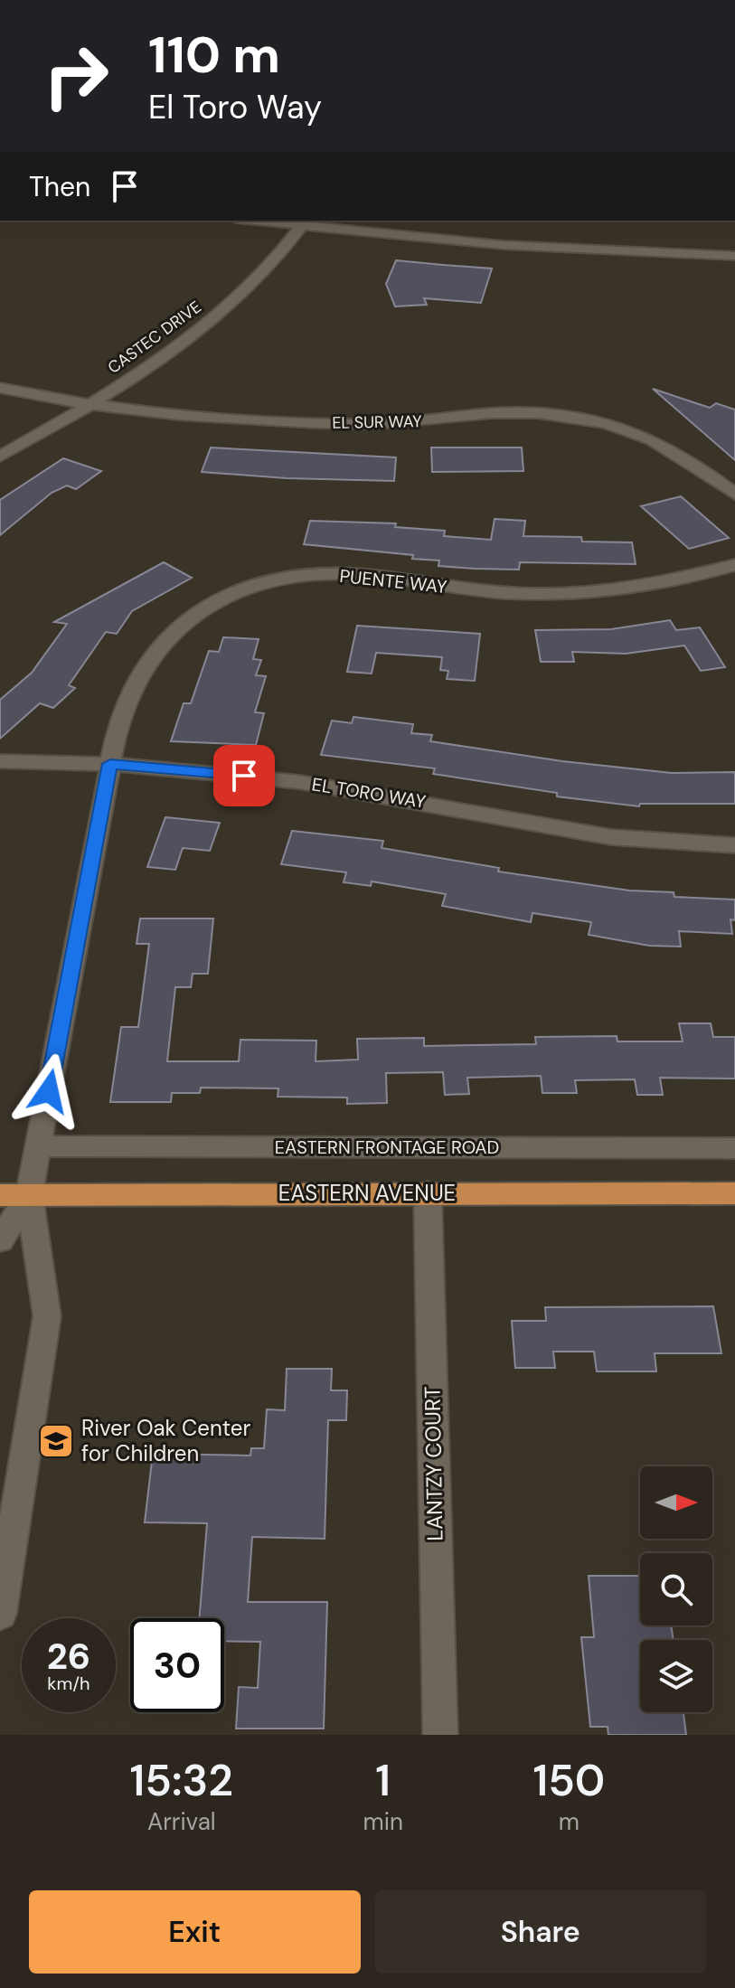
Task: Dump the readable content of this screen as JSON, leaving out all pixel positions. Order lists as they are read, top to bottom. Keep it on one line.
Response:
{"streets":{"main road":["EASTERN AVENUE"],"street":["CASTEC DRIVE","EL SUR WAY","PUENTE WAY","EL TORO WAY","EASTERN FRONTAGE ROAD","LANTZY COURT"]},"crossings":[["CASTEC DRIVE","EL SUR WAY"],["PUENTE WAY","EL TORO WAY"],["PUENTE WAY","EASTERN FRONTAGE ROAD"],["PUENTE WAY","EASTERN AVENUE"],["EASTERN AVENUE","LANTZY COURT"]],"places":{"school or university":["River Oak Center for Children"]},"north":"right","page":{"turn":["110 m","El Toro Way"],"then":"Then","speed":"26 km/h","limit":"30","eta":["15:32","Arrival","1","min","150","m"],"buttons":["Exit","Share"]}}
